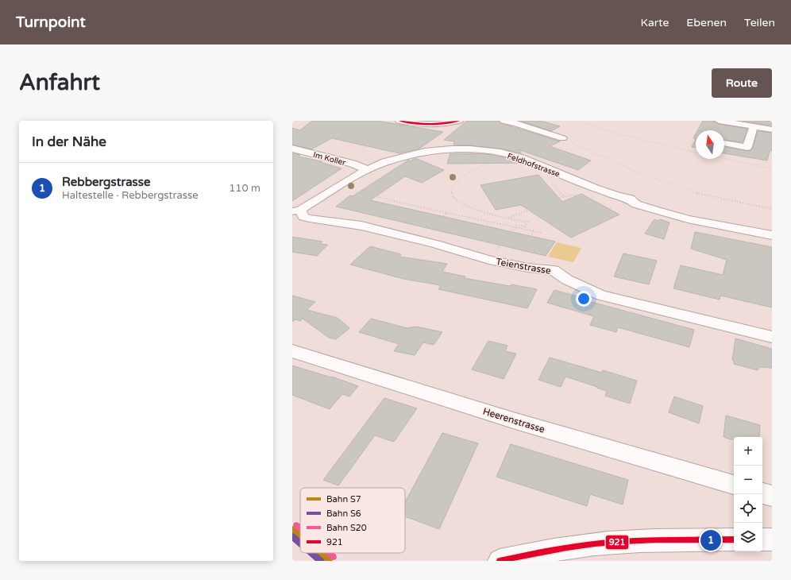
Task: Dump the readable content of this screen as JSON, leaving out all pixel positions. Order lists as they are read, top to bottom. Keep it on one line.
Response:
{"streets":{"street":["Im Koller","Feldhofstrasse","Teienstrasse","Heerenstrasse"]},"crossings":[["Im Koller","Feldhofstrasse"],["Feldhofstrasse","Teienstrasse"]],"lines":["transit line 921","rail line S20","rail line S7","rail line S6"],"legend":["Bahn S7","Bahn S6","Bahn S20","921"],"north":"top","page":{"header":"Turnpoint","nav":["Karte","Ebenen","Teilen"],"buttons":"Route","title":"Anfahrt","heading":"In der Nähe","list":[{"mark":"1","name":"Rebbergstrasse","note":"Haltestelle · Rebbergstrasse","value":"110 m"}],"map_buttons":["+","−"],"pins":"1"}}
